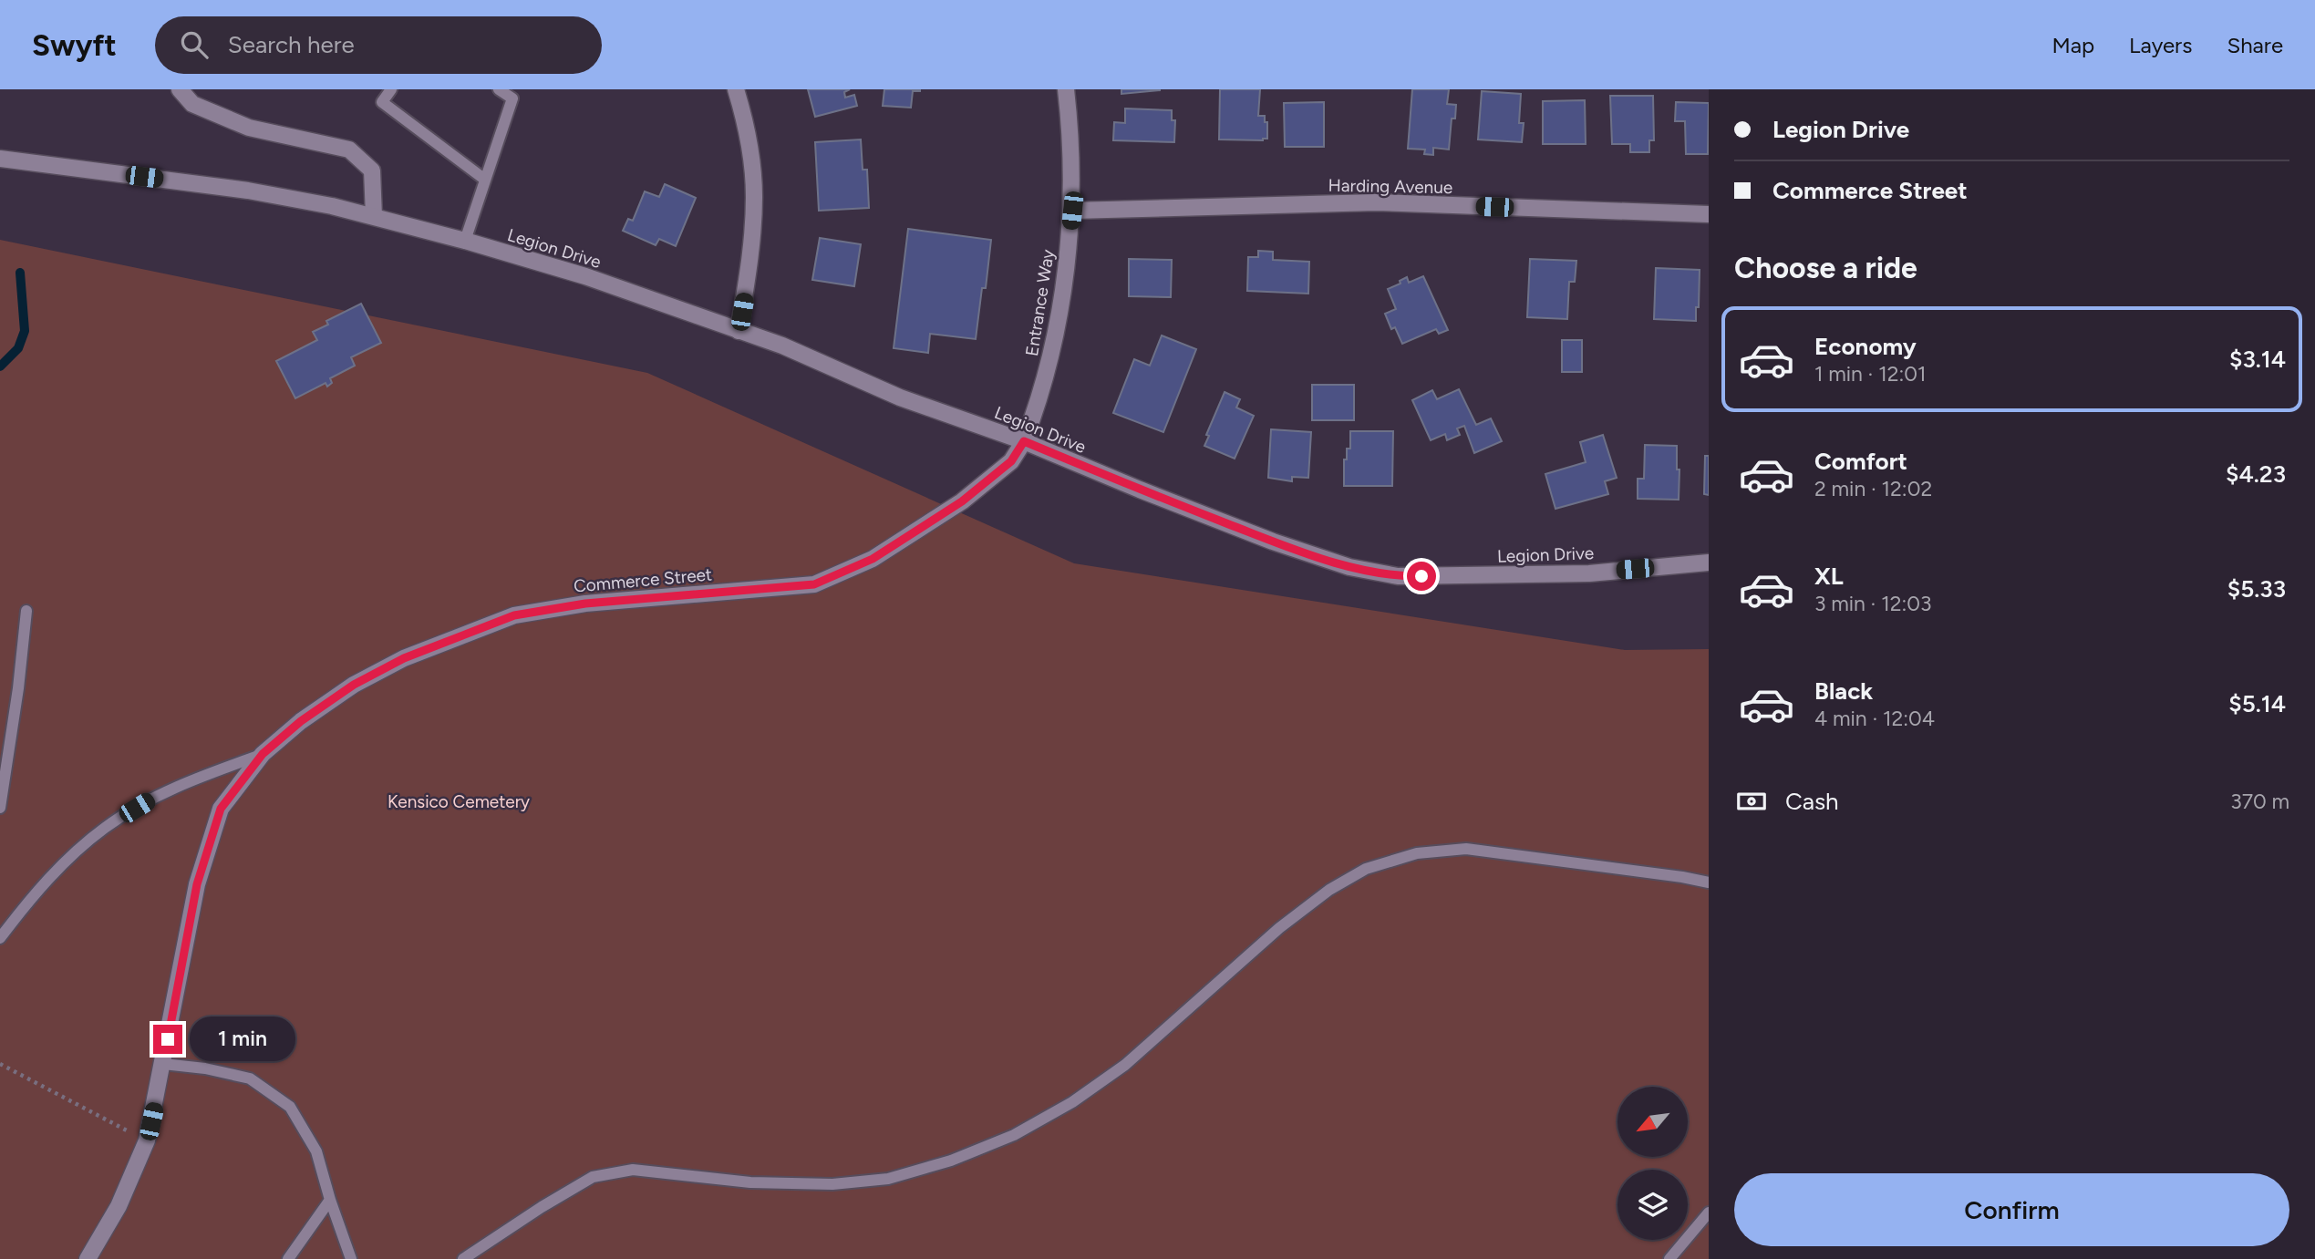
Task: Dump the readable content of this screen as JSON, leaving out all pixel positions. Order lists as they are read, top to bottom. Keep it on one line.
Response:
{"streets":{"street":["Harding Avenue","Legion Drive","Entrance Way","Commerce Street"]},"crossings":[["Harding Avenue","Entrance Way"],["Legion Drive","Entrance Way"],["Legion Drive","Commerce Street"],["Entrance Way","Commerce Street"]],"parks":["Kensico Cemetery"],"north":"bottom left","page":{"header":"Swyft","search":"Search here","nav":["Map","Layers","Share"],"banner":["Legion Drive","Commerce Street"],"heading":"Choose a ride","list":[{"name":"Economy","note":"1 min · 12:01","value":"$3.14"},{"name":"Comfort","note":"2 min · 12:02","value":"$4.23"},{"name":"XL","note":"3 min · 12:03","value":"$5.33"},{"name":"Black","note":"4 min · 12:04","value":"$5.14"}],"pay":["Cash","370 m"],"bubble":"1 min","buttons":"Confirm"}}
